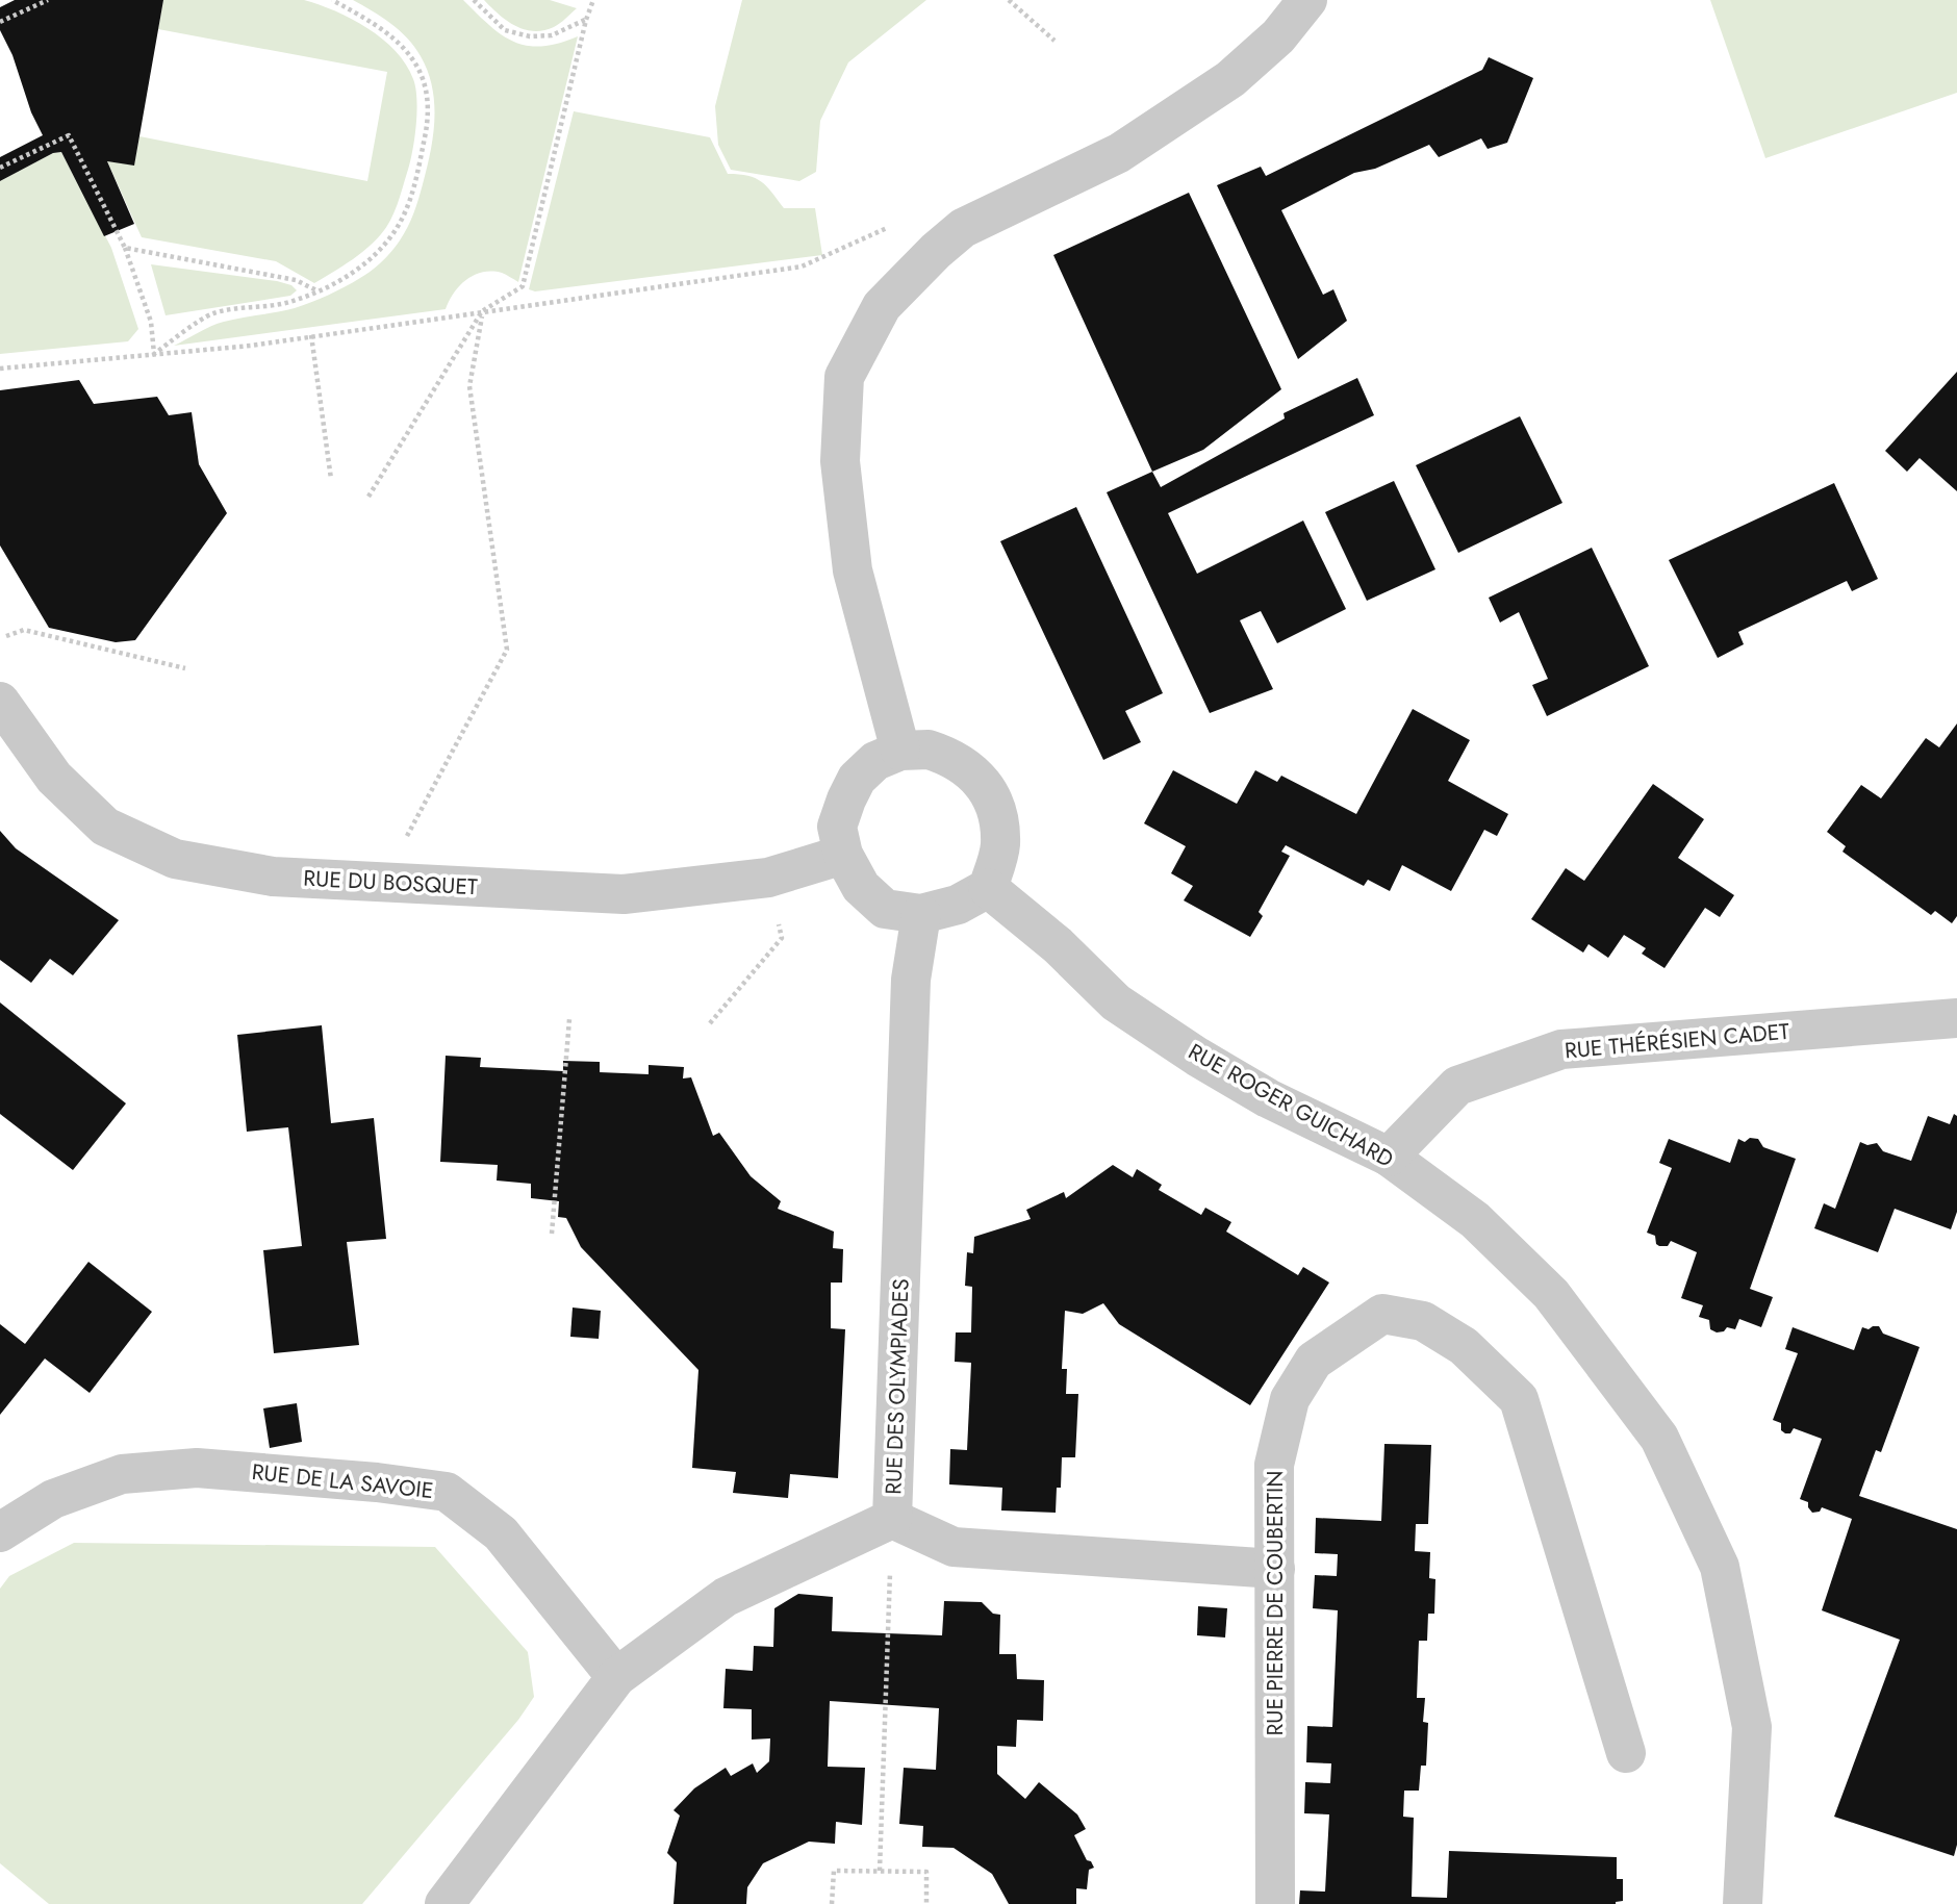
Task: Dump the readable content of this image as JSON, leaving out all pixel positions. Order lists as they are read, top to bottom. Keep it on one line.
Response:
{"streets":{"street":["RUE DU BOSQUET","RUE THÉRÉSIEN CADET","RUE ROGER GUICHARD","RUE DES OLYMPIADES","RUE DE LA SAVOIE","RUE PIERRE DE COUBERTIN"]},"crossings":[["RUE DU BOSQUET","RUE ROGER GUICHARD"],["RUE DU BOSQUET","RUE DES OLYMPIADES"],["RUE THÉRÉSIEN CADET","RUE ROGER GUICHARD"],["RUE ROGER GUICHARD","RUE DES OLYMPIADES"],["RUE DES OLYMPIADES","RUE DE LA SAVOIE"]]}
